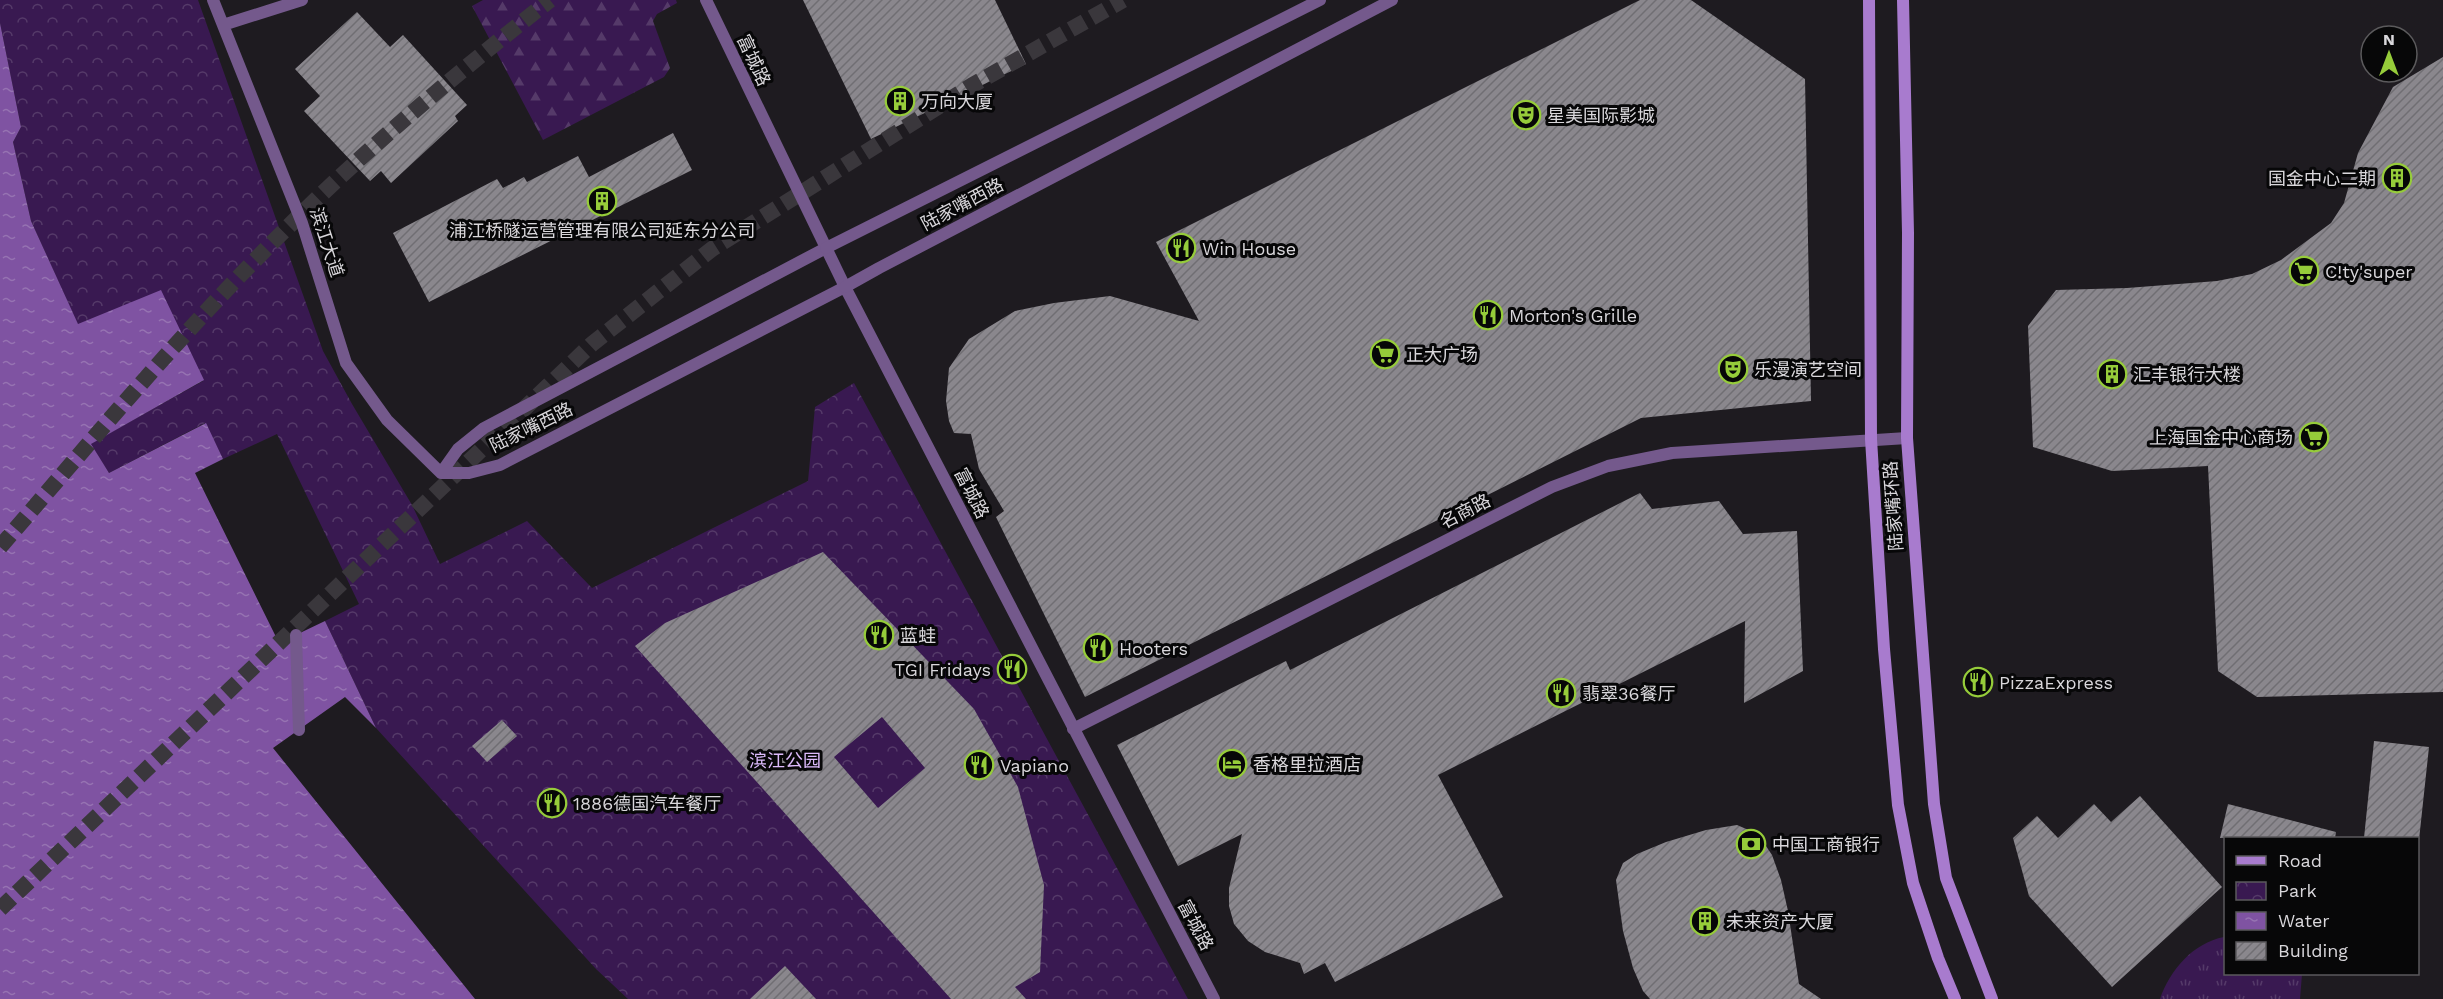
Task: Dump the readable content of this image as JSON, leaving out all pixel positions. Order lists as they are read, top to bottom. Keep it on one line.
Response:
{"streets":{"main road":["陆家嘴环路"],"street":["富城路","陆家嘴西路","滨江大道","名商路"]},"crossings":[["富城路","陆家嘴西路"],["富城路","名商路"],["陆家嘴西路","滨江大道"],["陆家嘴环路","名商路"]],"parks":["滨江公园"],"places":{"building":["万向大厦","国金中心二期","浦江桥隧运营管理有限公司延东分公司","汇丰银行大楼","未来资产大厦"],"theatre":["星美国际影城","乐漫演艺空间"],"restaurant":["Win House","Morton's Grille","蓝蛙","Hooters","TGI Fridays","PizzaExpress","翡翠36餐厅","Vapiano","1886德国汽车餐厅"],"supermarket":["C!ty'super","正大广场","上海国金中心商场"],"hotel":["香格里拉酒店"],"bank":["中国工商银行"]},"legend":["Road","Park","Water","Building"],"north":"top"}
